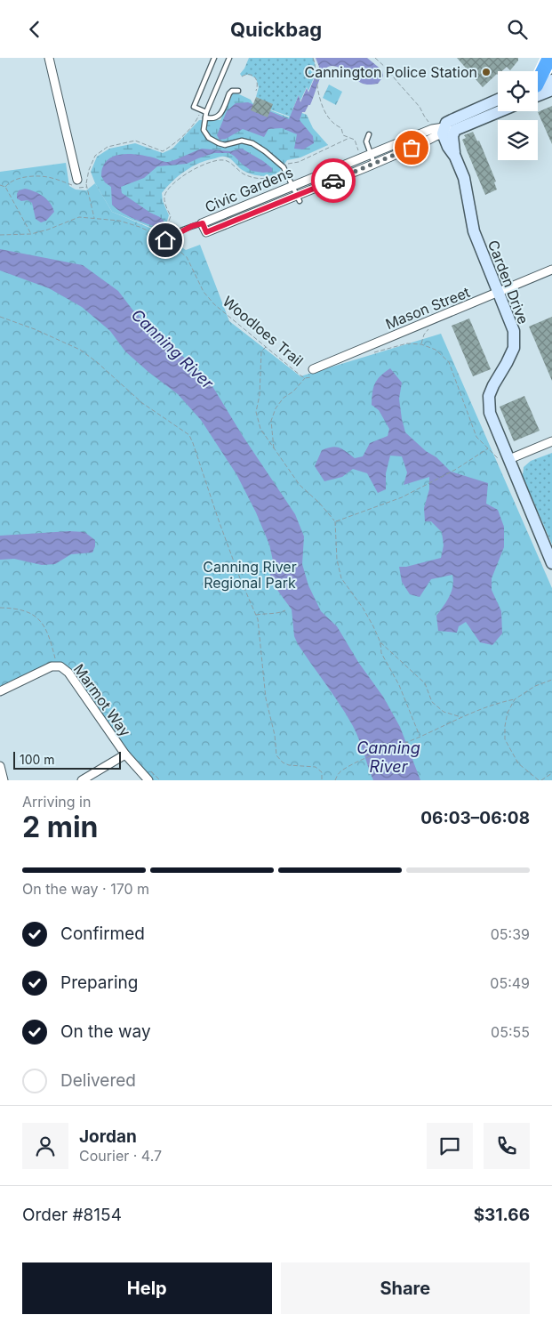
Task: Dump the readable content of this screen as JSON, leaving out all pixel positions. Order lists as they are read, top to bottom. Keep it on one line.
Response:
{"streets":{"street":["Civic Gardens","Carden Drive","Mason Street","Marmot Way"],"path":["Woodloes Trail"]},"crossings":[["Civic Gardens","Carden Drive"],["Carden Drive","Mason Street"],["Mason Street","Woodloes Trail"]],"water":["Canning River"],"parks":["Canning River Regional Park"],"places":["Cannington Police Station"],"scale_bar":"100 m","page":{"header":"Quickbag","scale":"100 m","heading":["2 min","Arriving in","06:03–06:08"],"panel":["Jordan","Courier · 4.7","Order #8154","$31.66"],"bar":"On the way · 170 m","list":[["Confirmed","05:39"],["Preparing","05:49"],["On the way","05:55"],"Delivered"],"buttons":["Help","Share"]}}
